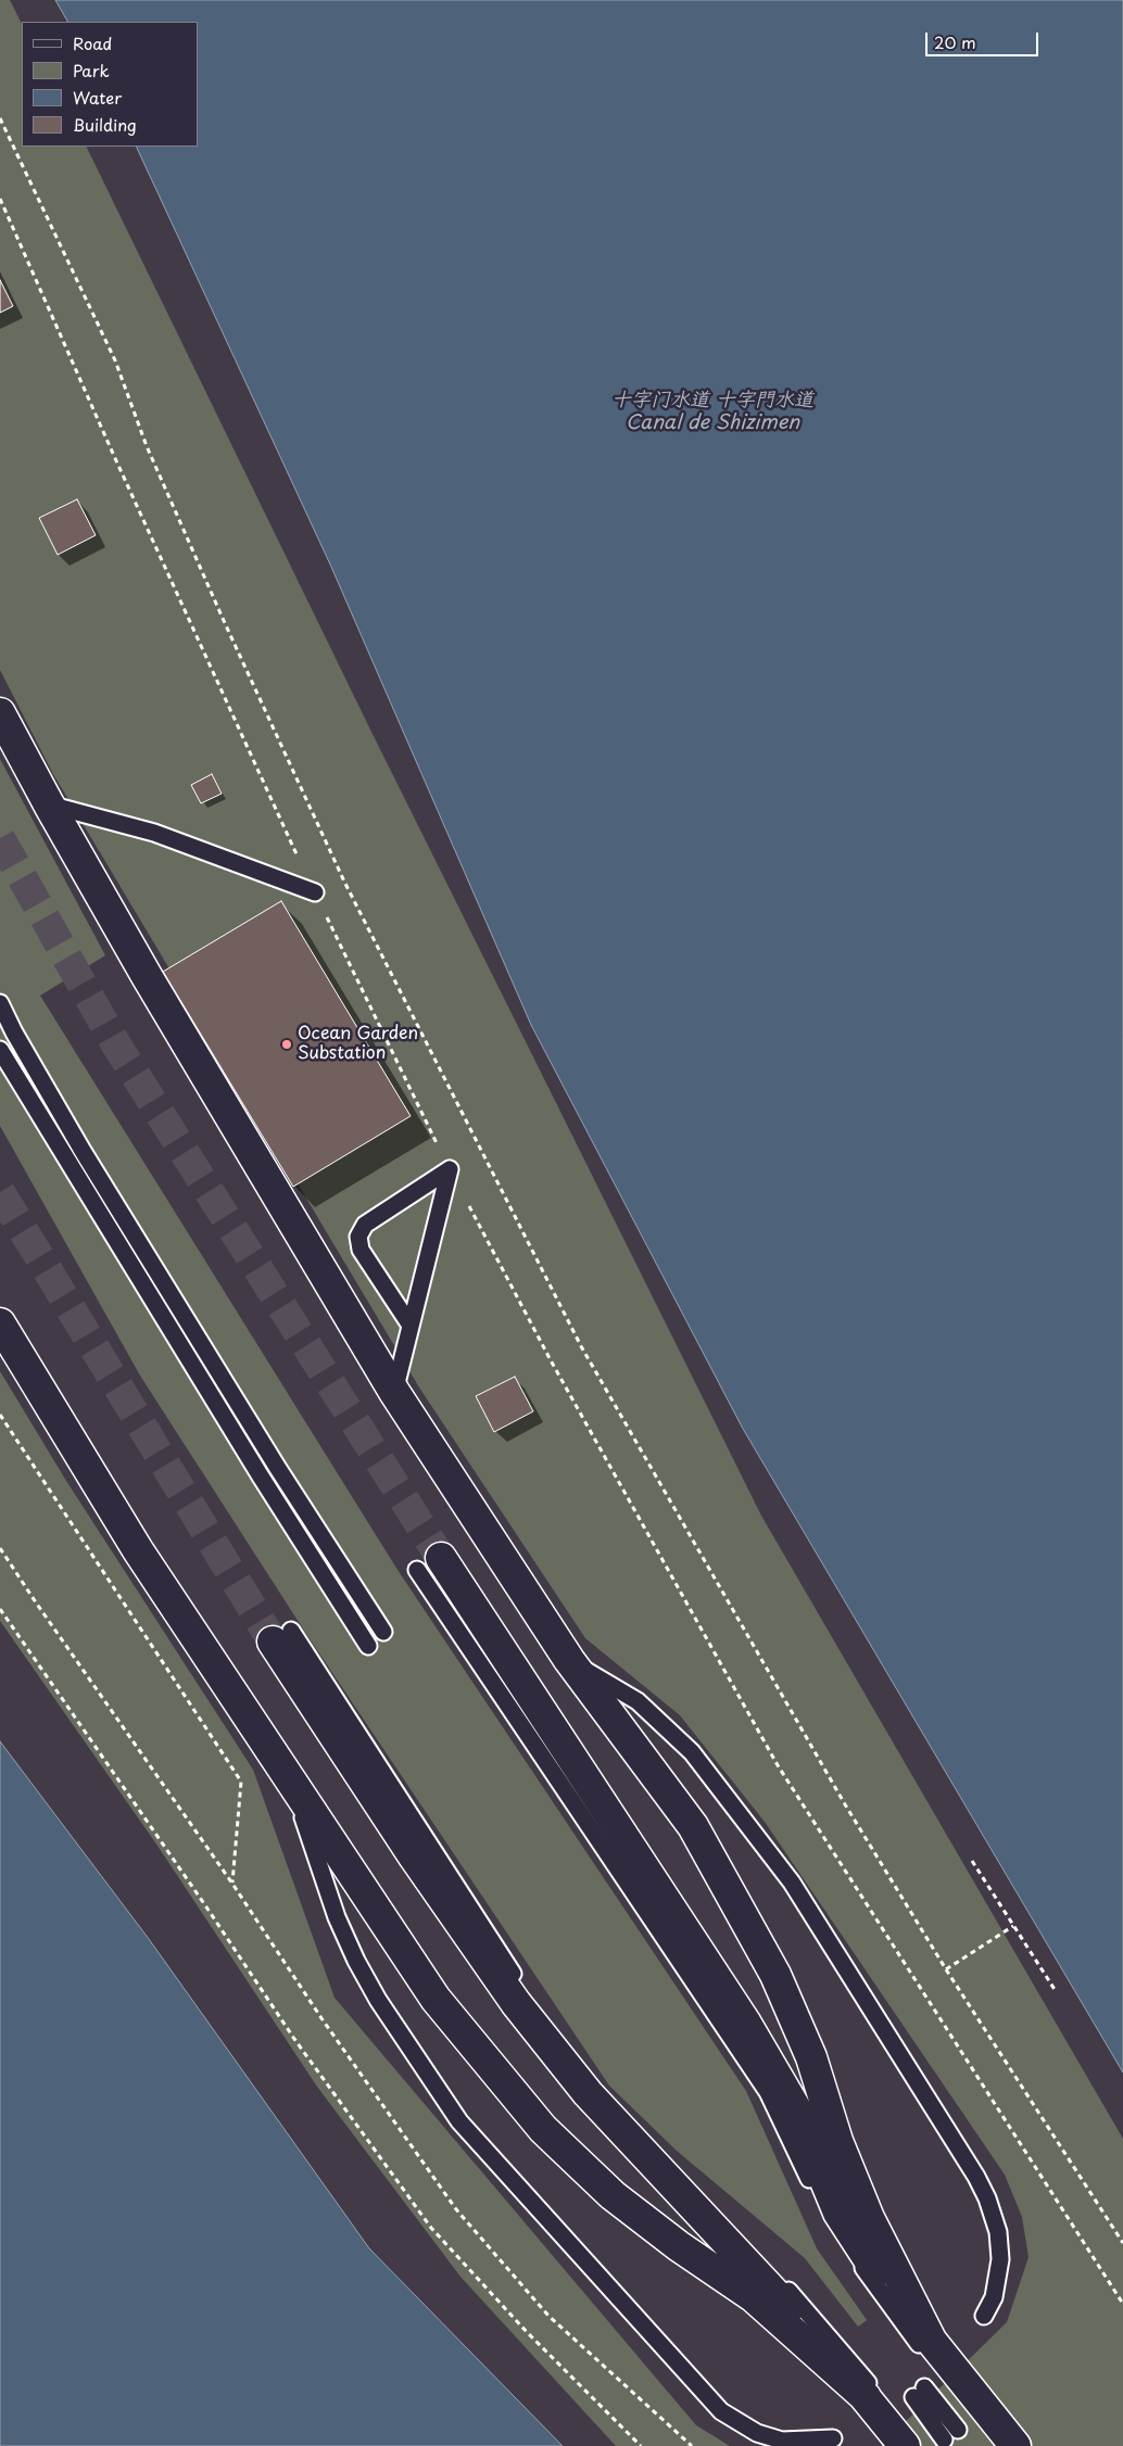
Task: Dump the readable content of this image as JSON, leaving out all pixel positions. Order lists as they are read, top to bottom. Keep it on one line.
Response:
{"water":["十字门水道 十字門水道 Canal de Shizimen"],"places":["Ocean Garden Substation"],"legend":["Road","Park","Water","Building"],"scale_bar":"20 m"}
